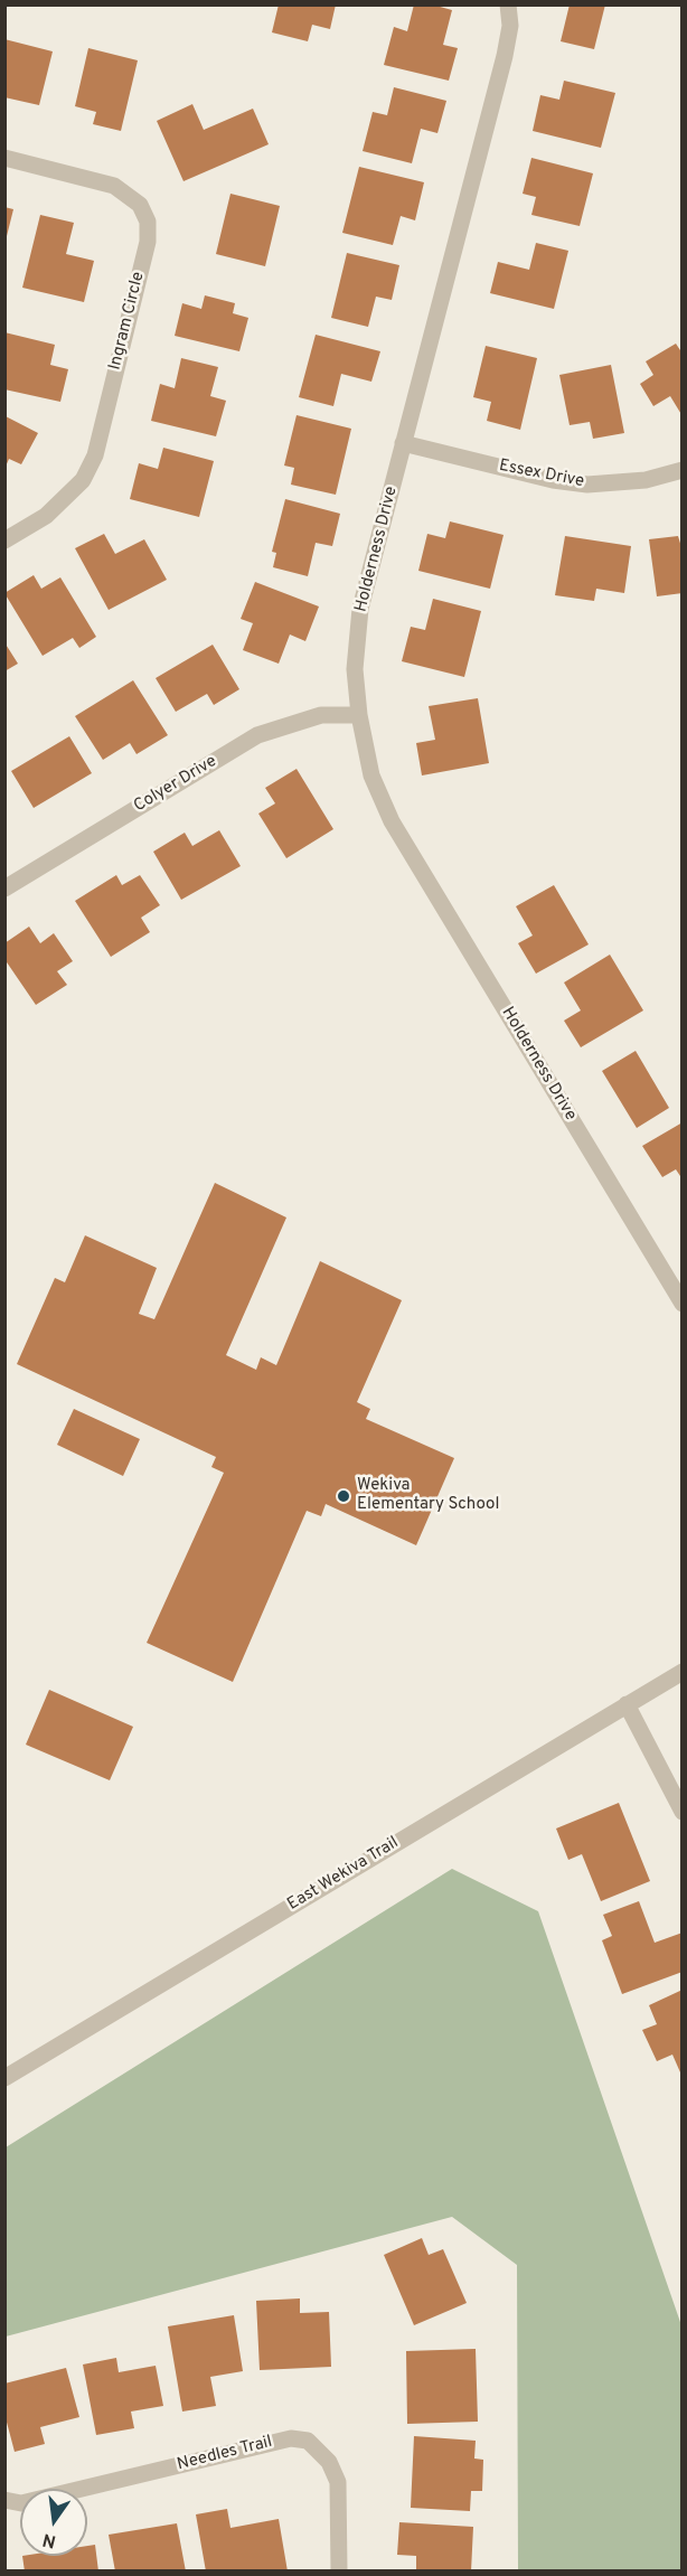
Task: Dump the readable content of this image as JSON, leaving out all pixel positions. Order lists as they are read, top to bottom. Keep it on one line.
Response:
{"streets":{"street":["Ingram Circle","Essex Drive","Holderness Drive","Colyer Drive","East Wekiva Trail","Needles Trail"]},"crossings":[["Essex Drive","Holderness Drive"],["Holderness Drive","Colyer Drive"]],"places":["Wekiva Elementary School"],"north":"bottom"}
